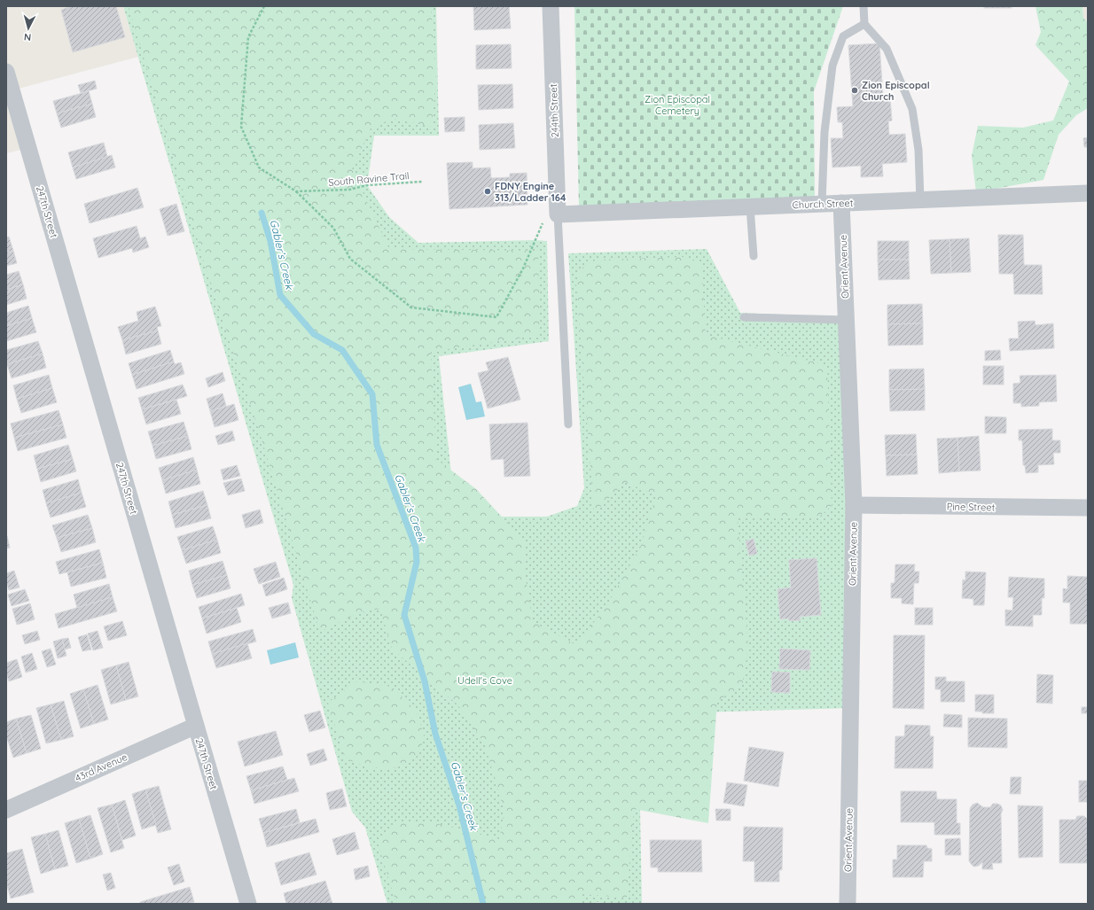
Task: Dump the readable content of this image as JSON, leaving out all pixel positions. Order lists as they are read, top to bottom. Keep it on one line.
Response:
{"streets":{"street":["244th Street","Church Street","247th Street","Orient Avenue","Pine Street","43rd Avenue"],"path":["South Ravine Trail"]},"crossings":[["244th Street","Church Street"],["Church Street","Orient Avenue"],["247th Street","43rd Avenue"],["Orient Avenue","Pine Street"]],"water":["Gabler’s Creek"],"parks":["Zion Episcopal Cemetery","Udell's Cove"],"places":["Zion Episcopal Church","FDNY Engine 313/Ladder 164"],"north":"bottom"}
